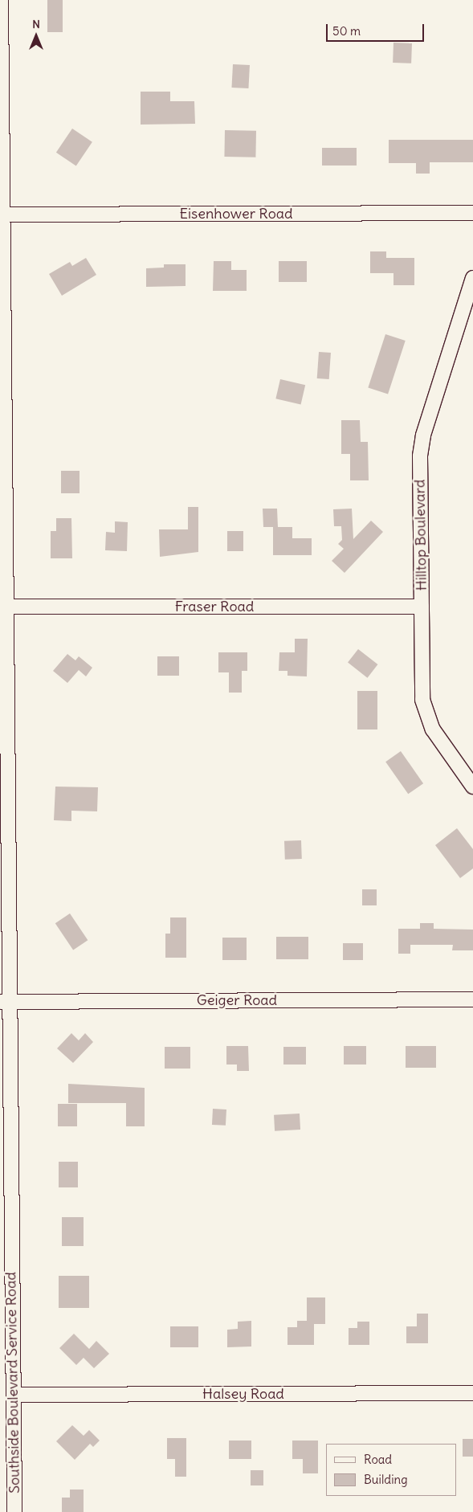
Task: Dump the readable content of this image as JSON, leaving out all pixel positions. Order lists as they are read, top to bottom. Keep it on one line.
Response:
{"streets":{"street":["Eisenhower Road","Hilltop Boulevard","Fraser Road","Geiger Road","Southside Boulevard Service Road","Halsey Road"]},"crossings":[["Eisenhower Road","Southside Boulevard Service Road"],["Hilltop Boulevard","Fraser Road"],["Fraser Road","Southside Boulevard Service Road"],["Geiger Road","Southside Boulevard Service Road"],["Southside Boulevard Service Road","Halsey Road"]],"legend":["Road","Building"],"scale_bar":"50 m","north":"top"}
